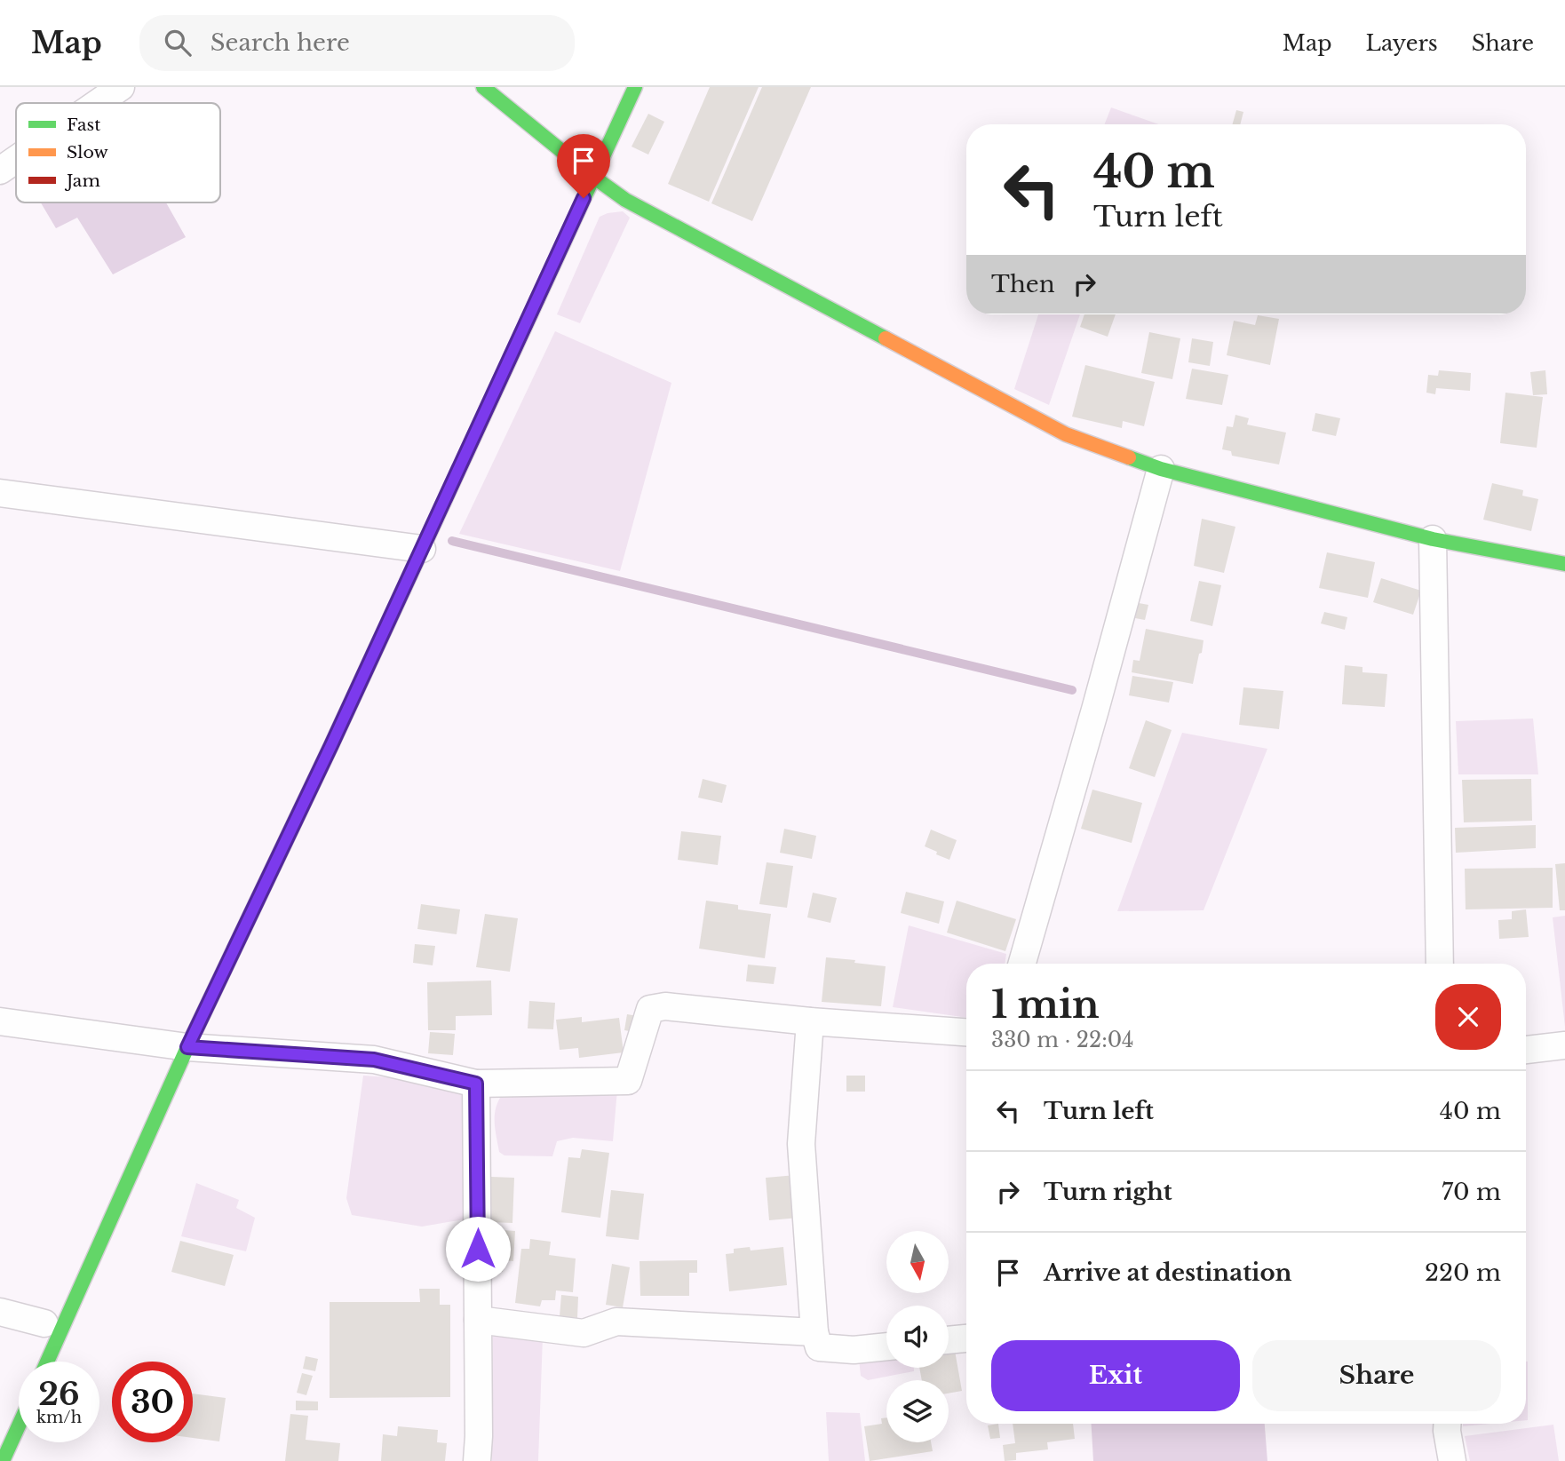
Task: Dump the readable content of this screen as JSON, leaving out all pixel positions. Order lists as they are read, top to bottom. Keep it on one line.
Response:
{"legend":["Fast","Slow","Jam"],"north":"bottom","page":{"header":"Map","search":"Search here","nav":["Map","Layers","Share"],"turn":["40 m","Turn left"],"then":"Then","heading":["1 min","330 m · 22:04"],"list":[{"name":"Turn left","value":"40 m"},{"name":"Turn right","value":"70 m"},{"name":"Arrive at destination","value":"220 m"}],"buttons":["Exit","Share"],"speed":"26 km/h","limit":"30"}}
